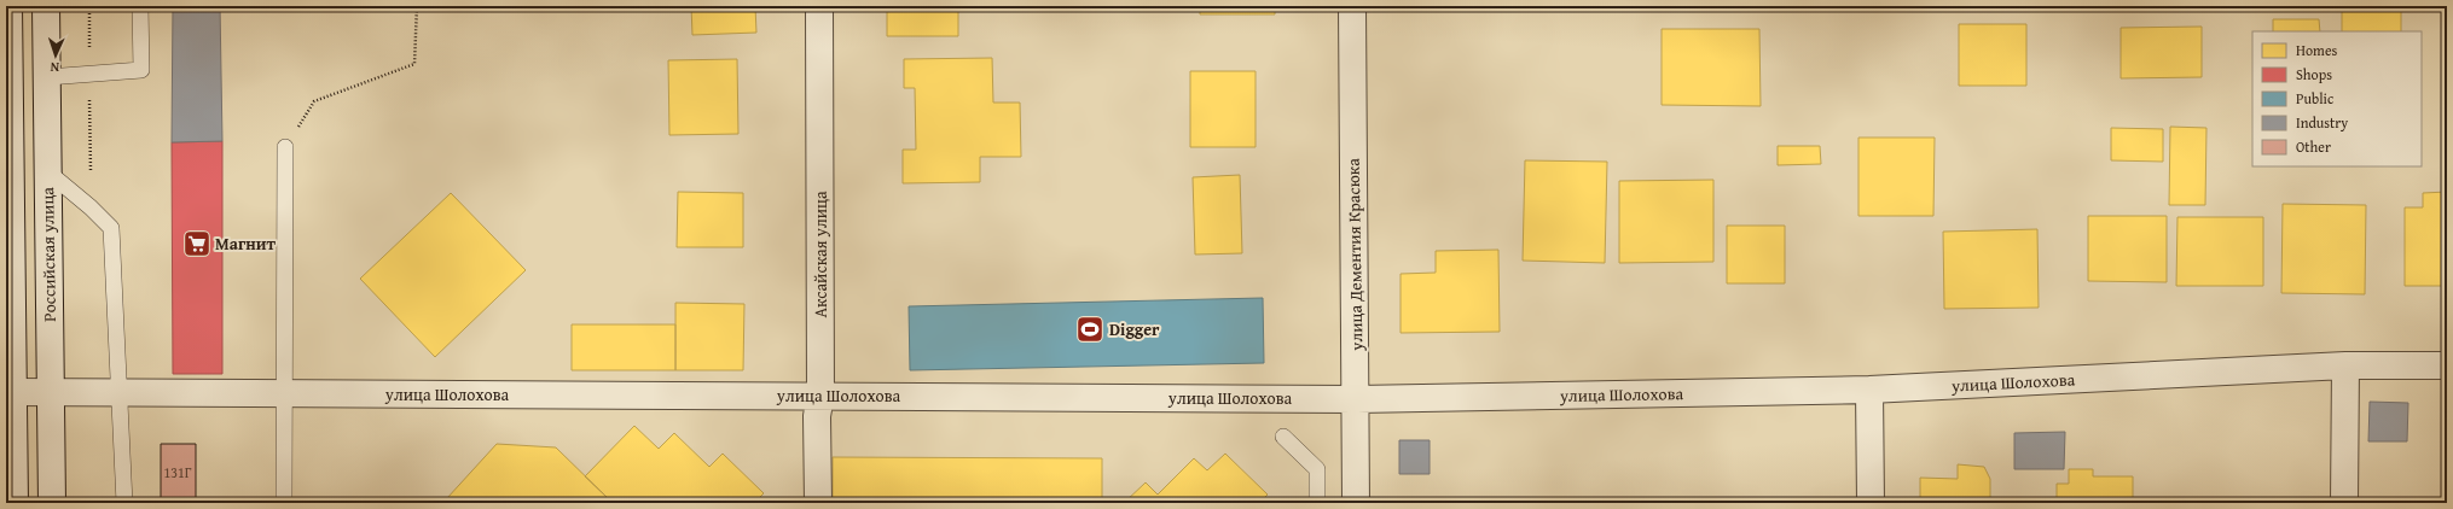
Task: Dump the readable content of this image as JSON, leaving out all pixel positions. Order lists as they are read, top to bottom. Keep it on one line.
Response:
{"streets":{"street":["Российская улица","Аксайская улица","улица Дементия Красюка","улица Шолохова"]},"crossings":[["Российская улица","улица Шолохова"],["Аксайская улица","улица Шолохова"],["улица Дементия Красюка","улица Шолохова"]],"places":{"supermarket":["Магнит"],"sports":["Digger"]},"house_numbers":["131Г"],"legend":["Homes","Shops","Public","Industry","Other"],"north":"bottom"}
